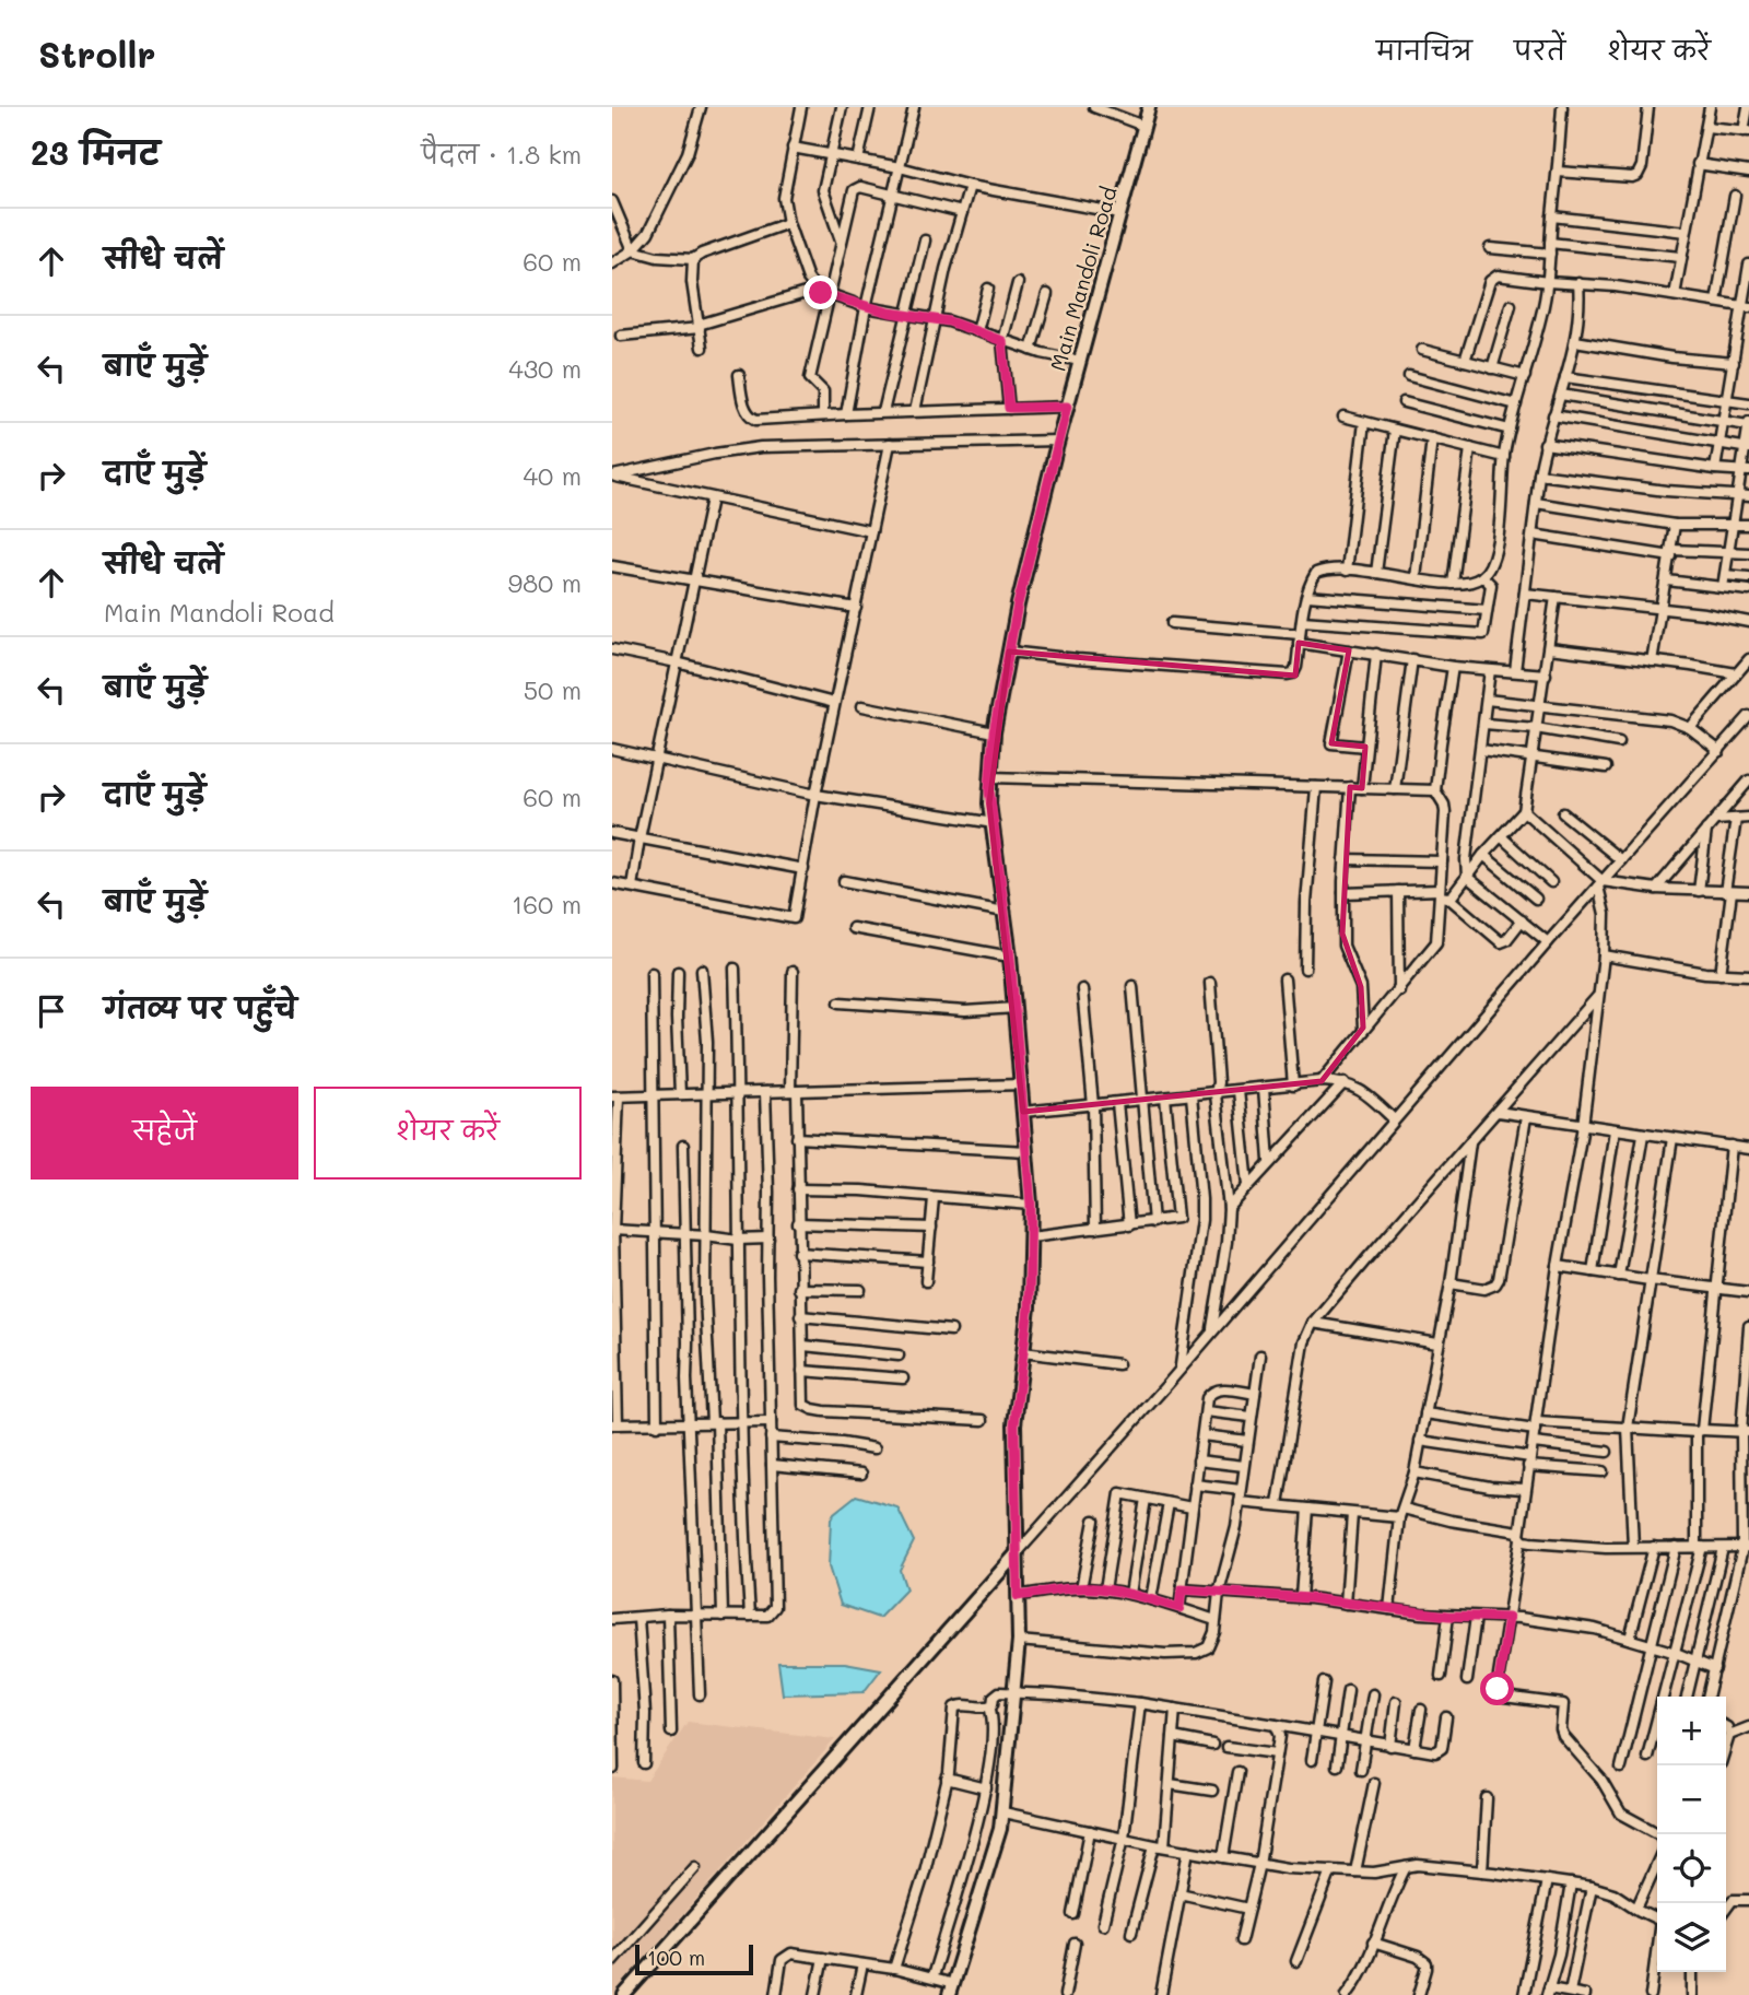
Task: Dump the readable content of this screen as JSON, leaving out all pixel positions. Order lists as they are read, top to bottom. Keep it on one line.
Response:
{"streets":{"street":["Main Mandoli Road"]},"scale_bar":"100 m","page":{"header":"Strollr","nav":["मानचित्र","परतें","शेयर करें"],"heading":["23 मिनट","पैदल · 1.8 km"],"list":[["सीधे चलें","60 m"],["बाएँ मुड़ें","430 m"],["दाएँ मुड़ें","40 m"],["सीधे चलें","Main Mandoli Road","980 m"],["बाएँ मुड़ें","50 m"],["दाएँ मुड़ें","60 m"],["बाएँ मुड़ें","160 m"],"गंतव्य पर पहुँचे"],"buttons":["सहेजें","शेयर करें"],"map_buttons":["+","−"],"scale":"100 m"}}
